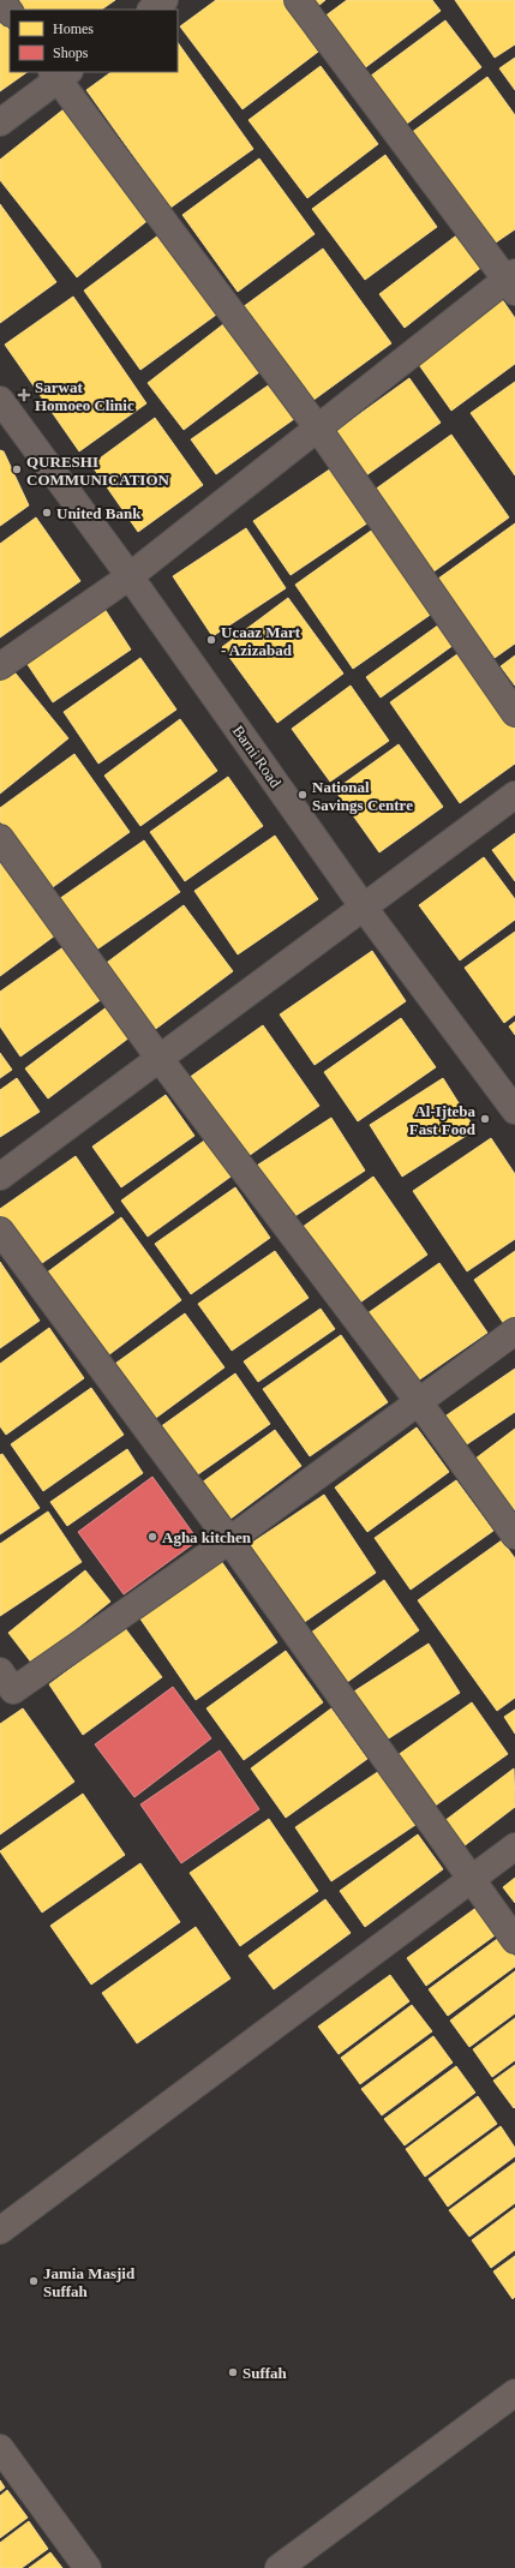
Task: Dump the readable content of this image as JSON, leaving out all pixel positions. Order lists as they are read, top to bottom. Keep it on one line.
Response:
{"streets":{"street":["Barni Road"]},"places":{"health":["Sarwat Homoeo Clinic"],"other":["QURESHI COMMUNICATION","United Bank","Ucaaz Mart - Azizabad","National Savings Centre","Al-Ijteba Fast Food","Agha kitchen","Jamia Masjid Suffah","Suffah"]},"legend":["Homes","Shops"]}
